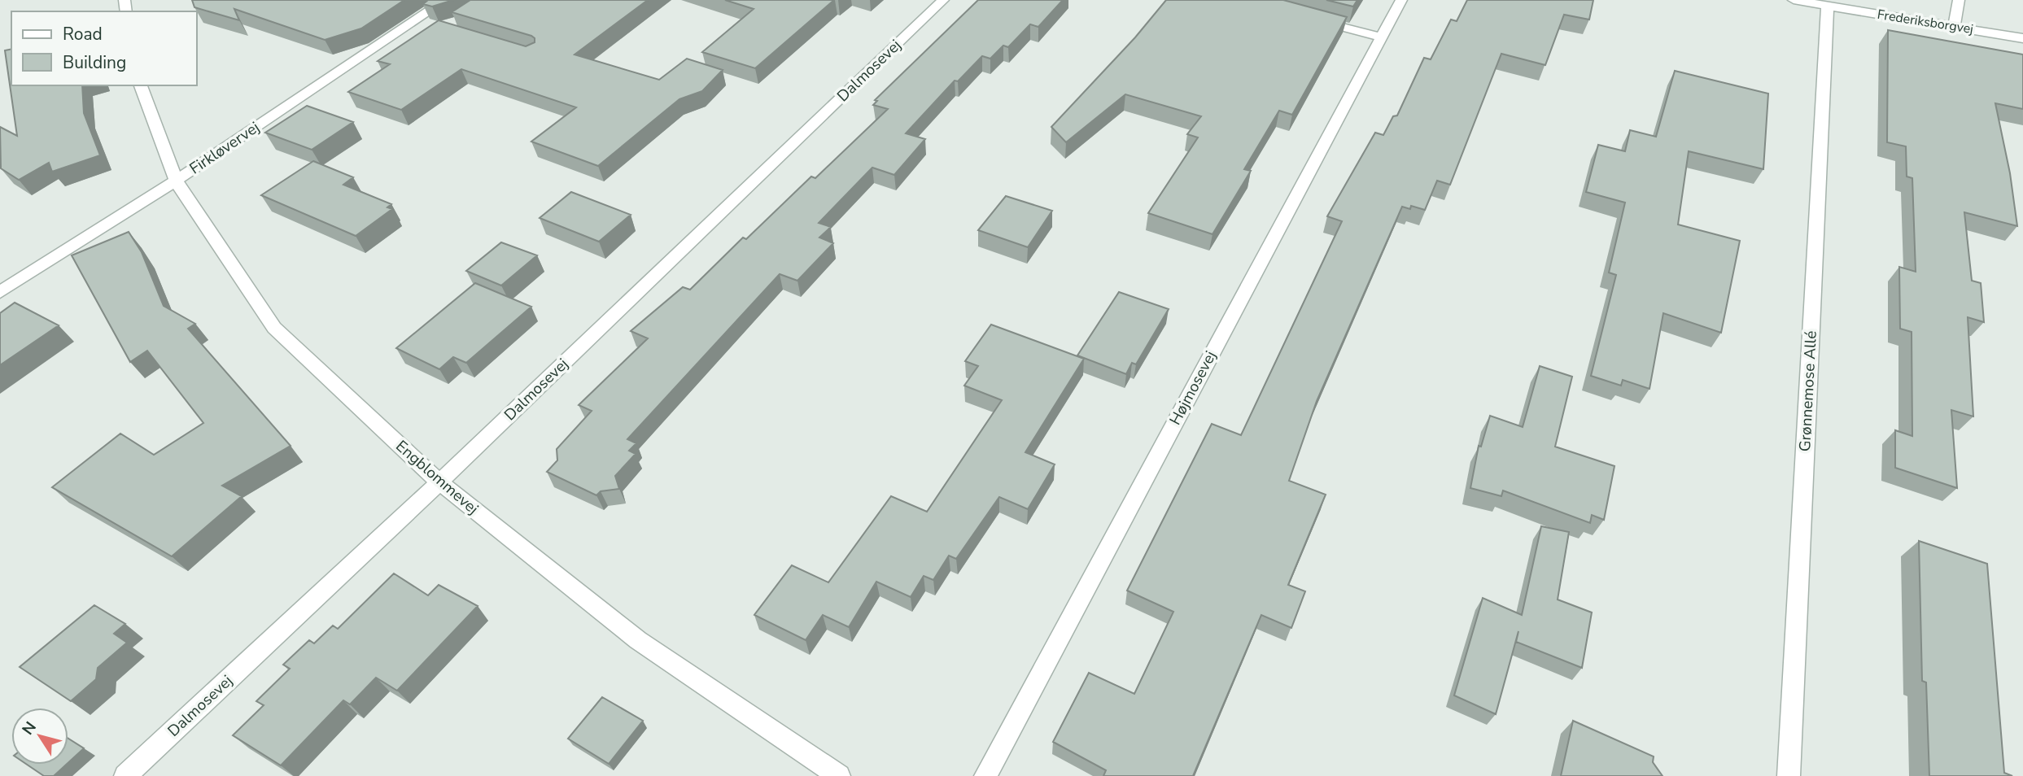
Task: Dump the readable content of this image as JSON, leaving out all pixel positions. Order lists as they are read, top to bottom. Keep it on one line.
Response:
{"streets":{"street":["Frederiksborgvej","Dalmosevej","Firkløvervej","Højmosevej","Grønnemose Allé","Engblommevej"]},"crossings":[["Frederiksborgvej","Grønnemose Allé"],["Dalmosevej","Engblommevej"],["Firkløvervej","Engblommevej"]],"legend":["Road","Building"],"north":"top left"}
